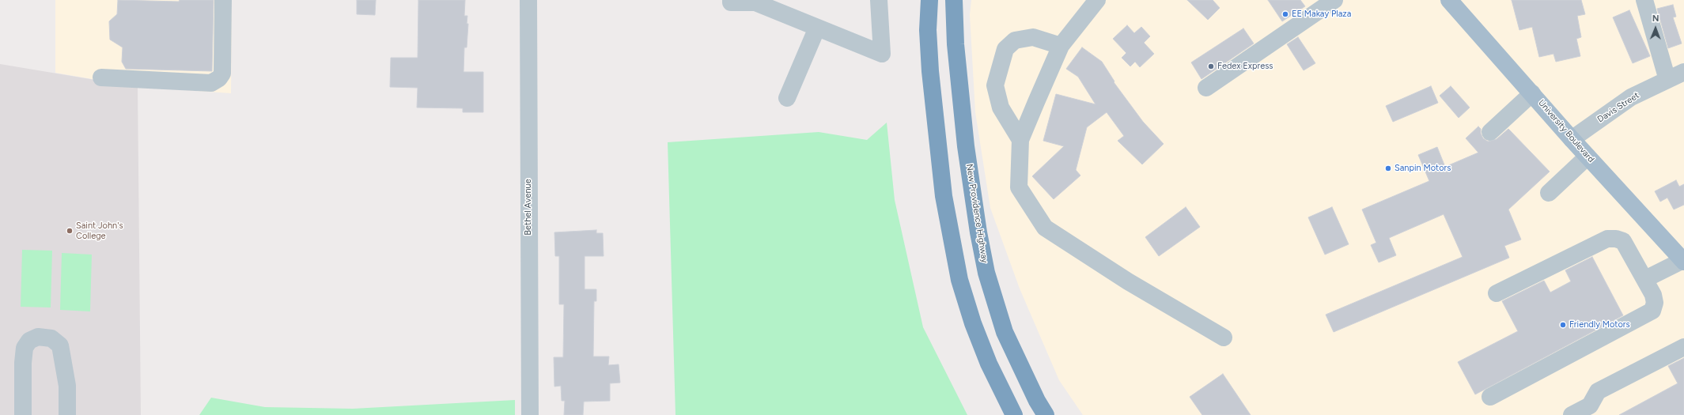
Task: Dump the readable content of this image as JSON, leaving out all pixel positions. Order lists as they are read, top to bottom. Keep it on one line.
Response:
{"streets":{"highway":["New Providence Highway"],"main road":["University Boulevard"],"street":["Davis Street","Bethel Avenue"]},"crossings":[["Davis Street","University Boulevard"]],"places":["EE Makay Plaza","Fedex Express","Sanpin Motors","Saint John's College","Friendly Motors"],"north":"top"}
